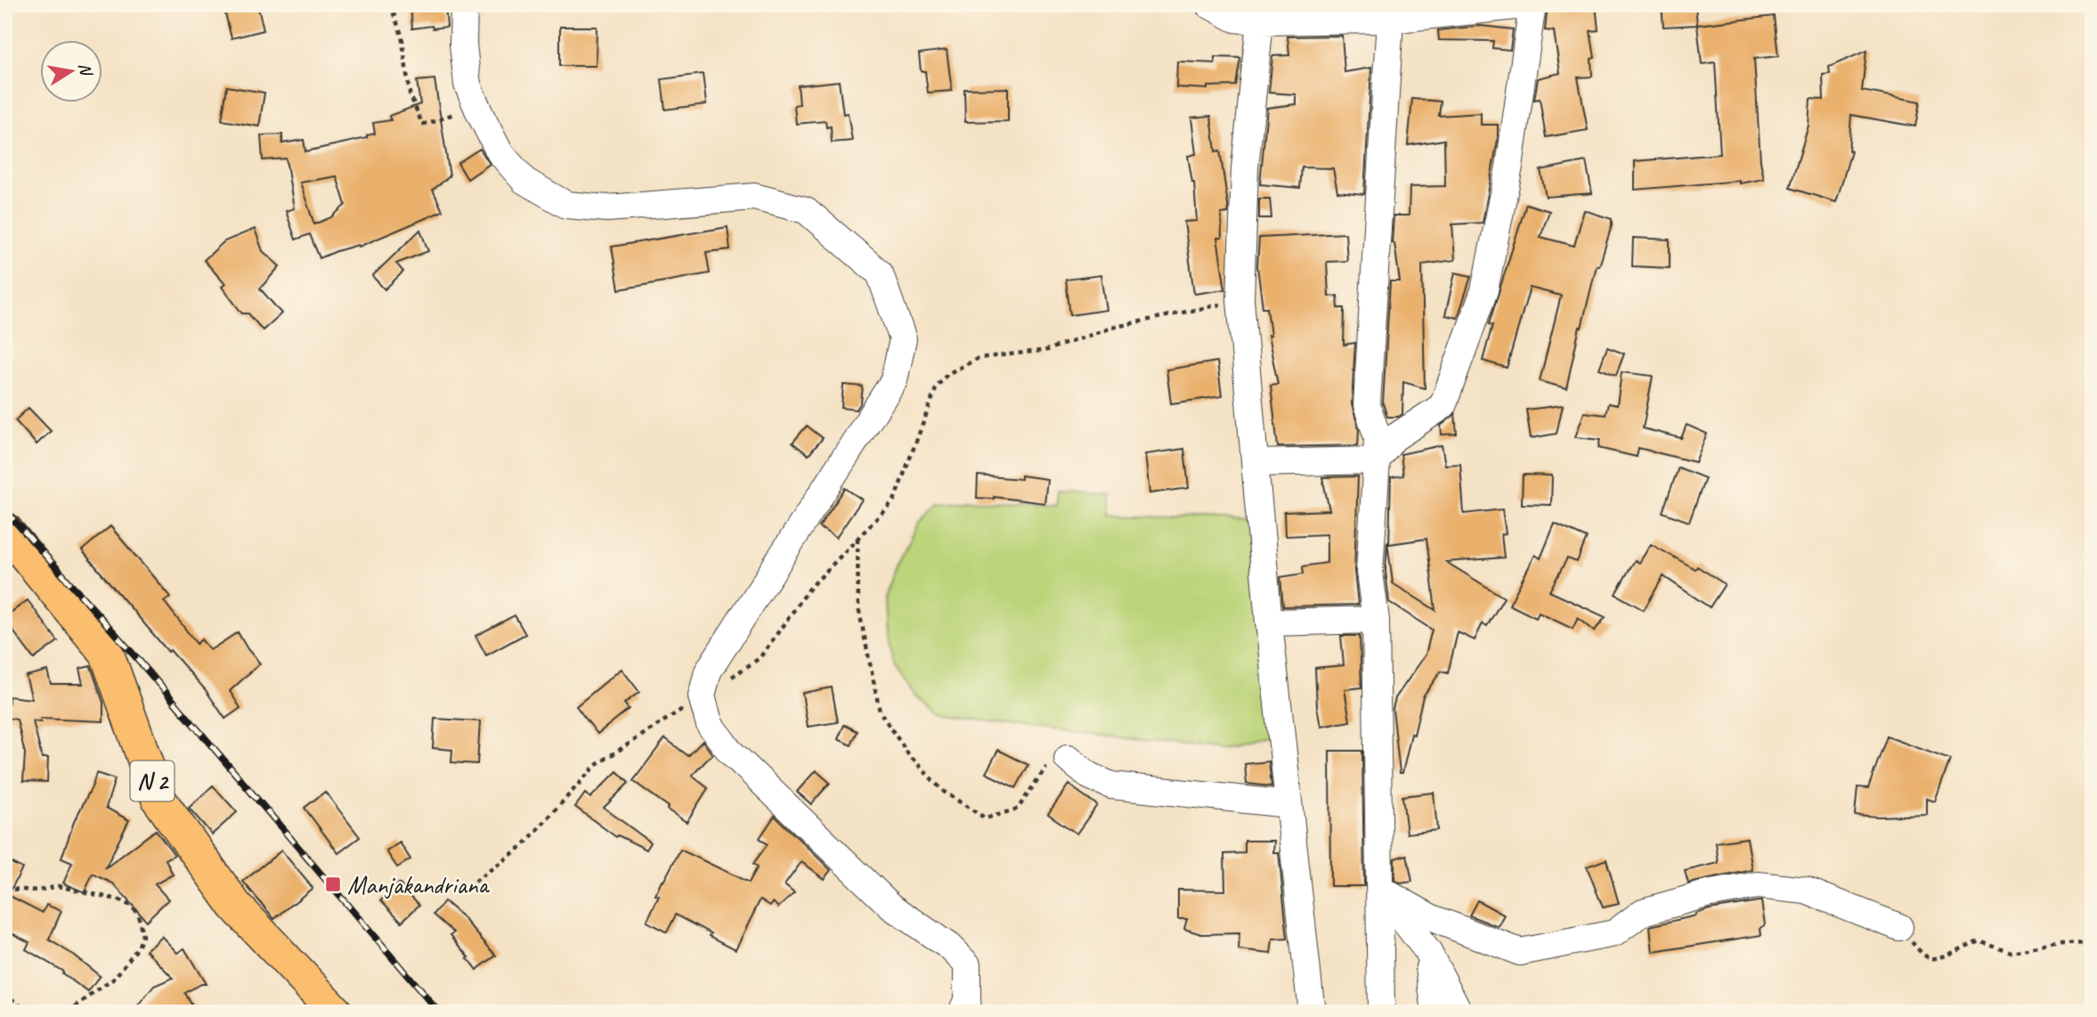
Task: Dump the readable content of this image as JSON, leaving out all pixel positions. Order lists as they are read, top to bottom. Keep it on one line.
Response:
{"streets":{"main road":["N 2"]},"places":{"transit":["Manjakandriana"]},"north":"right"}
